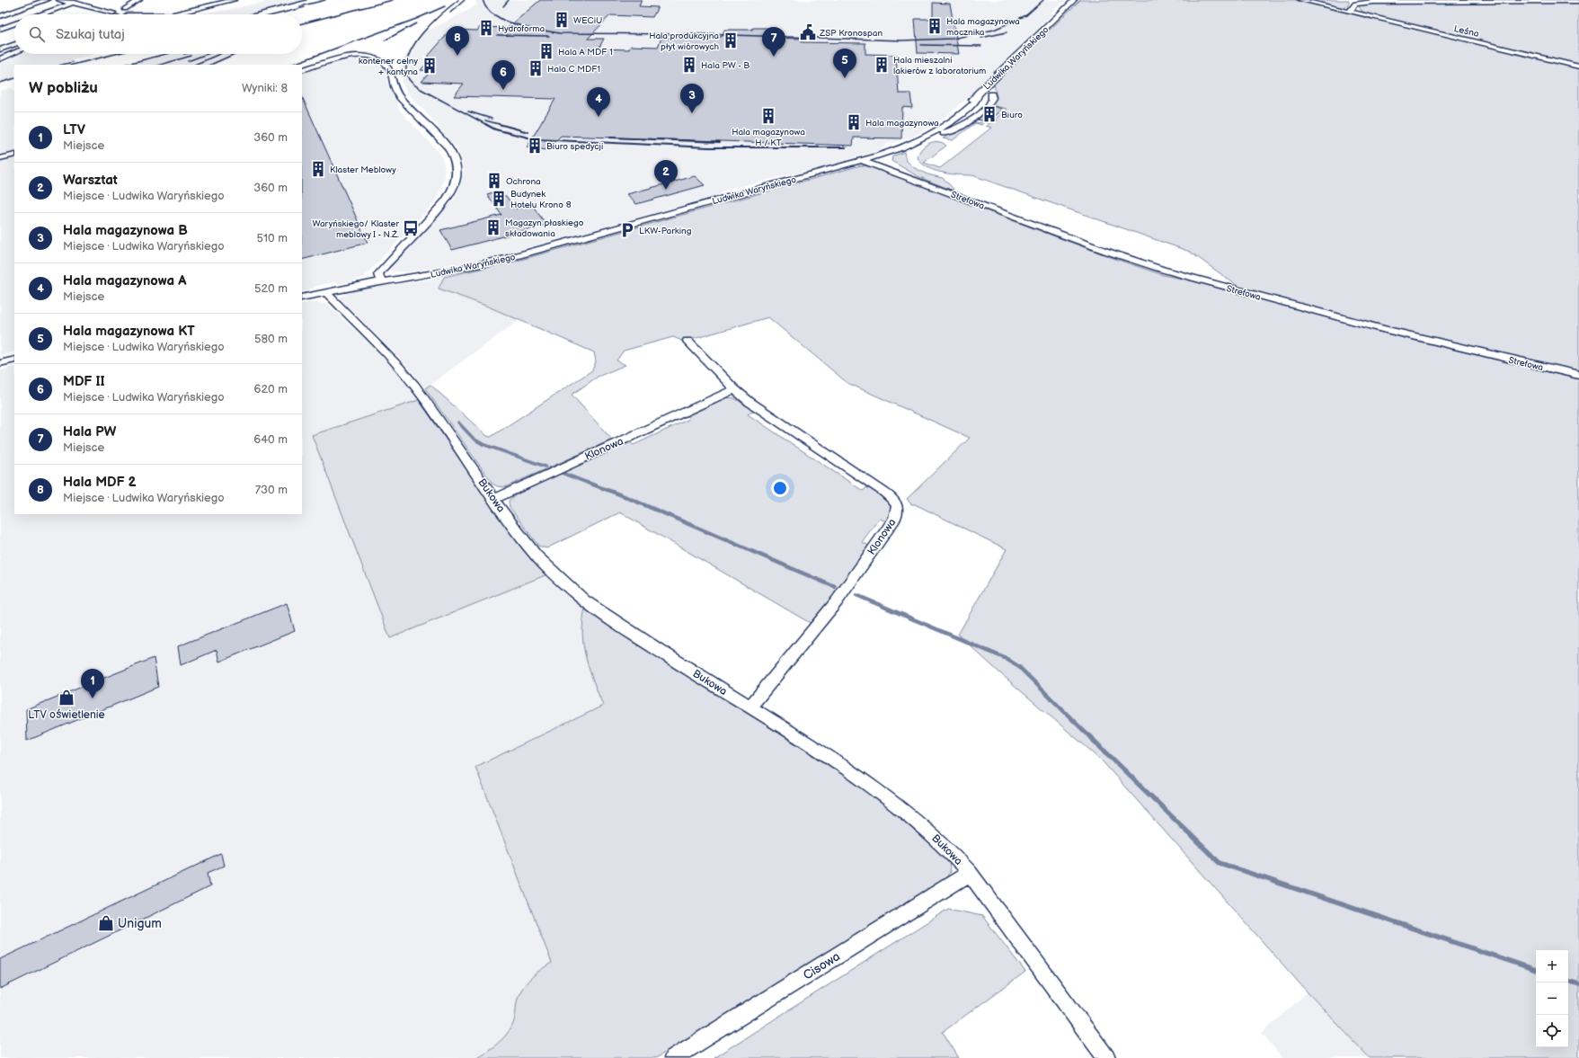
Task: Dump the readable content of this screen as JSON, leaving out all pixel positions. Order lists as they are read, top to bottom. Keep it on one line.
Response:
{"streets":{"street":["Leśna","Ludwika Waryńskiego","Strefowa","Klonowa","Bukowa","Cisowa"]},"crossings":[["Ludwika Waryńskiego","Strefowa"],["Ludwika Waryńskiego","Bukowa"],["Klonowa","Bukowa"],["Bukowa","Cisowa"]],"places":{"building":["WECiU","Hala magazynowa mocznika","Hydroforma","Hala produkcyjna płyt wiórowych","Hala A MDF 1","Hala PW - B","Hala mieszalni lakierów z laboratorium","kontener celny + kantyna","Hala C MDF1","Biuro","Hala magazynowa H / KT","Hala magazynowa","Biuro spedycji","Klaster Meblowy","Ochrona","Budynek Hotelu Krono 8","Magazyn płaskiego składowania"],"public building":["ZSP Kronospan"],"bus stop":["Waryńskiego/ Klaster meblowy I - N.Ż."],"parking":["LKW-Parking"],"shop":["LTV oświetlenie","Unigum"]},"page":{"search":"Szukaj tutaj","pins":["8","7","5","6","3","4","2","1"],"heading":["W pobliżu","Wyniki: 8"],"list":[{"mark":"1","name":"LTV","note":"Miejsce","value":"360 m"},{"mark":"2","name":"Warsztat","note":"Miejsce · Ludwika Waryńskiego","value":"360 m"},{"mark":"3","name":"Hala magazynowa B","note":"Miejsce · Ludwika Waryńskiego","value":"510 m"},{"mark":"4","name":"Hala magazynowa A","note":"Miejsce","value":"520 m"},{"mark":"5","name":"Hala magazynowa KT","note":"Miejsce · Ludwika Waryńskiego","value":"580 m"},{"mark":"6","name":"MDF II","note":"Miejsce · Ludwika Waryńskiego","value":"620 m"},{"mark":"7","name":"Hala PW","note":"Miejsce","value":"640 m"},{"mark":"8","name":"Hala MDF 2","note":"Miejsce · Ludwika Waryńskiego","value":"730 m"}],"map_buttons":["+","−"]}}
